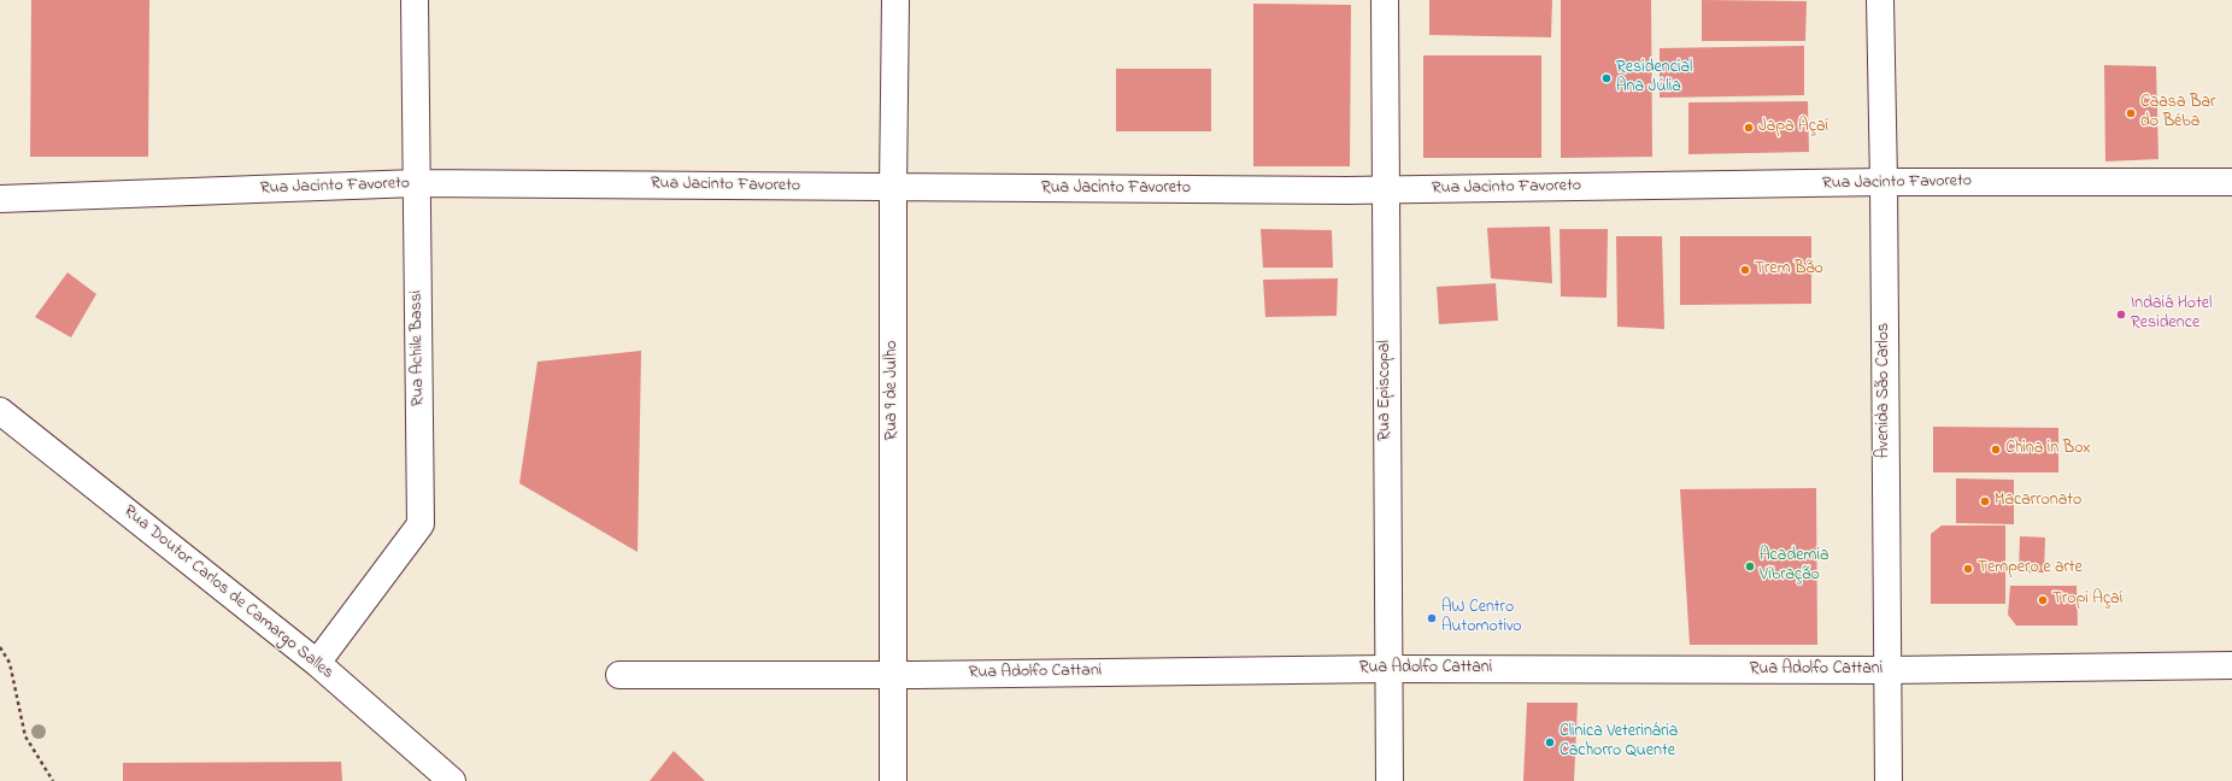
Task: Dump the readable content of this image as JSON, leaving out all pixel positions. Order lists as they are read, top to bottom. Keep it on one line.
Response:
{"streets":{"street":["Rua Jacinto Favoreto","Rua Achile Bassi","Rua 9 de Julho","Rua Episcopal","Avenida São Carlos","Rua Doutor Carlos de Camargo Salles","Rua Adolfo Cattani"]},"crossings":[["Rua Jacinto Favoreto","Rua Achile Bassi"],["Rua Jacinto Favoreto","Rua 9 de Julho"],["Rua Jacinto Favoreto","Rua Episcopal"],["Rua Jacinto Favoreto","Avenida São Carlos"],["Rua Achile Bassi","Rua Doutor Carlos de Camargo Salles"],["Rua 9 de Julho","Rua Adolfo Cattani"],["Rua Episcopal","Rua Adolfo Cattani"],["Avenida São Carlos","Rua Adolfo Cattani"]],"places":["Residencial Ana Júlia","Caasa Bar do Béba","Japa Açaí","Trem Bão","Indaiá Hotel Residence","China in Box","Macarronato","Academia Vibração","Tempero e arte","Tropi Açaí","AW Centro Automotivo","Clinica Veterinária Cachorro Quente"]}
